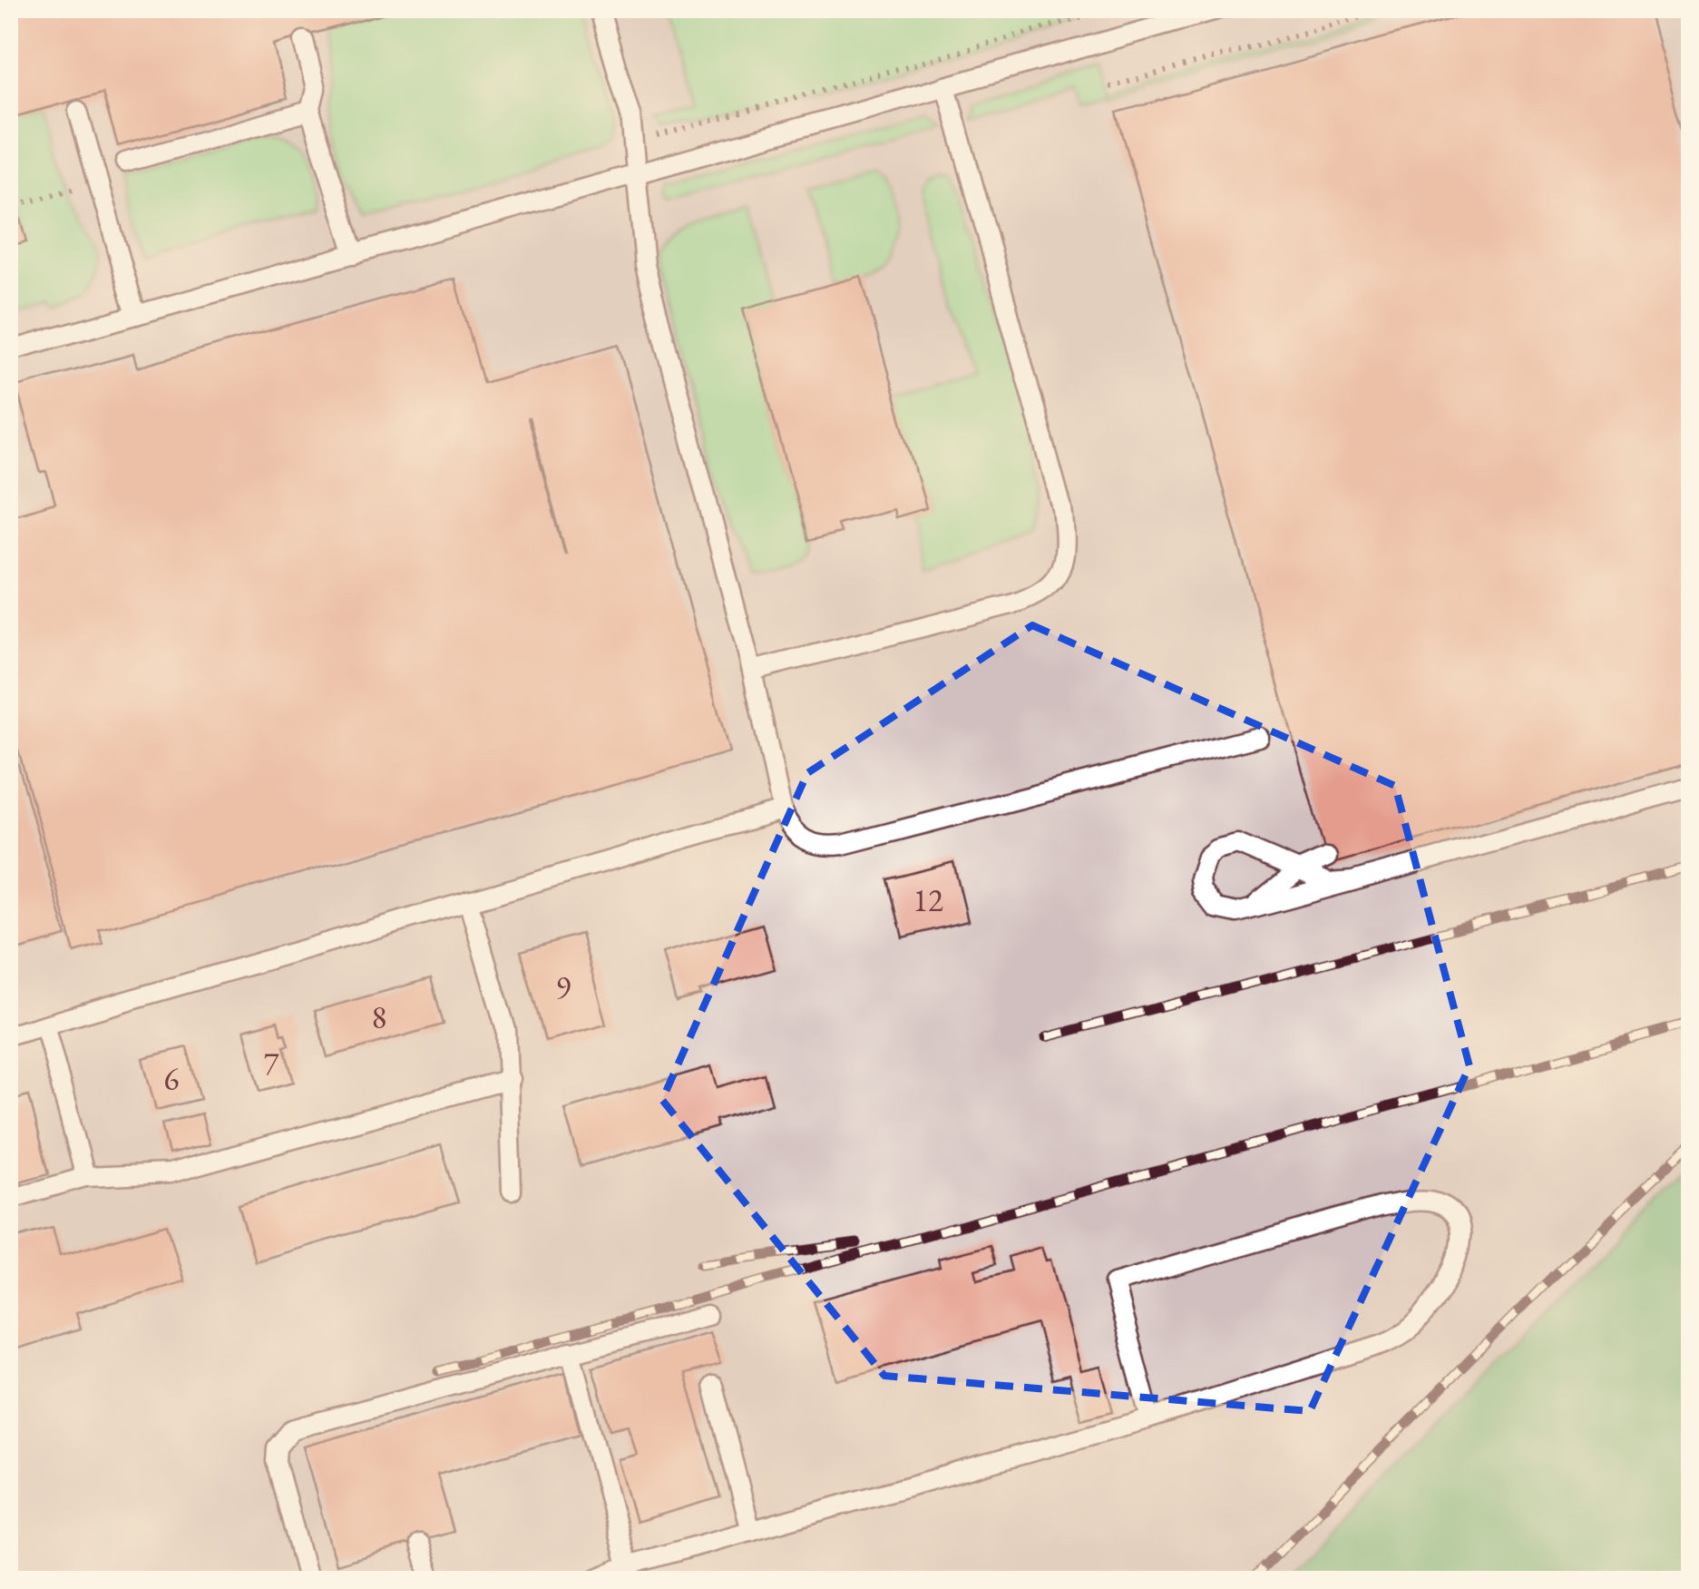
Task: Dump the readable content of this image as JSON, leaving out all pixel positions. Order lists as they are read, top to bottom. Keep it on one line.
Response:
{"house_numbers":["12","9","8","7","6"]}
